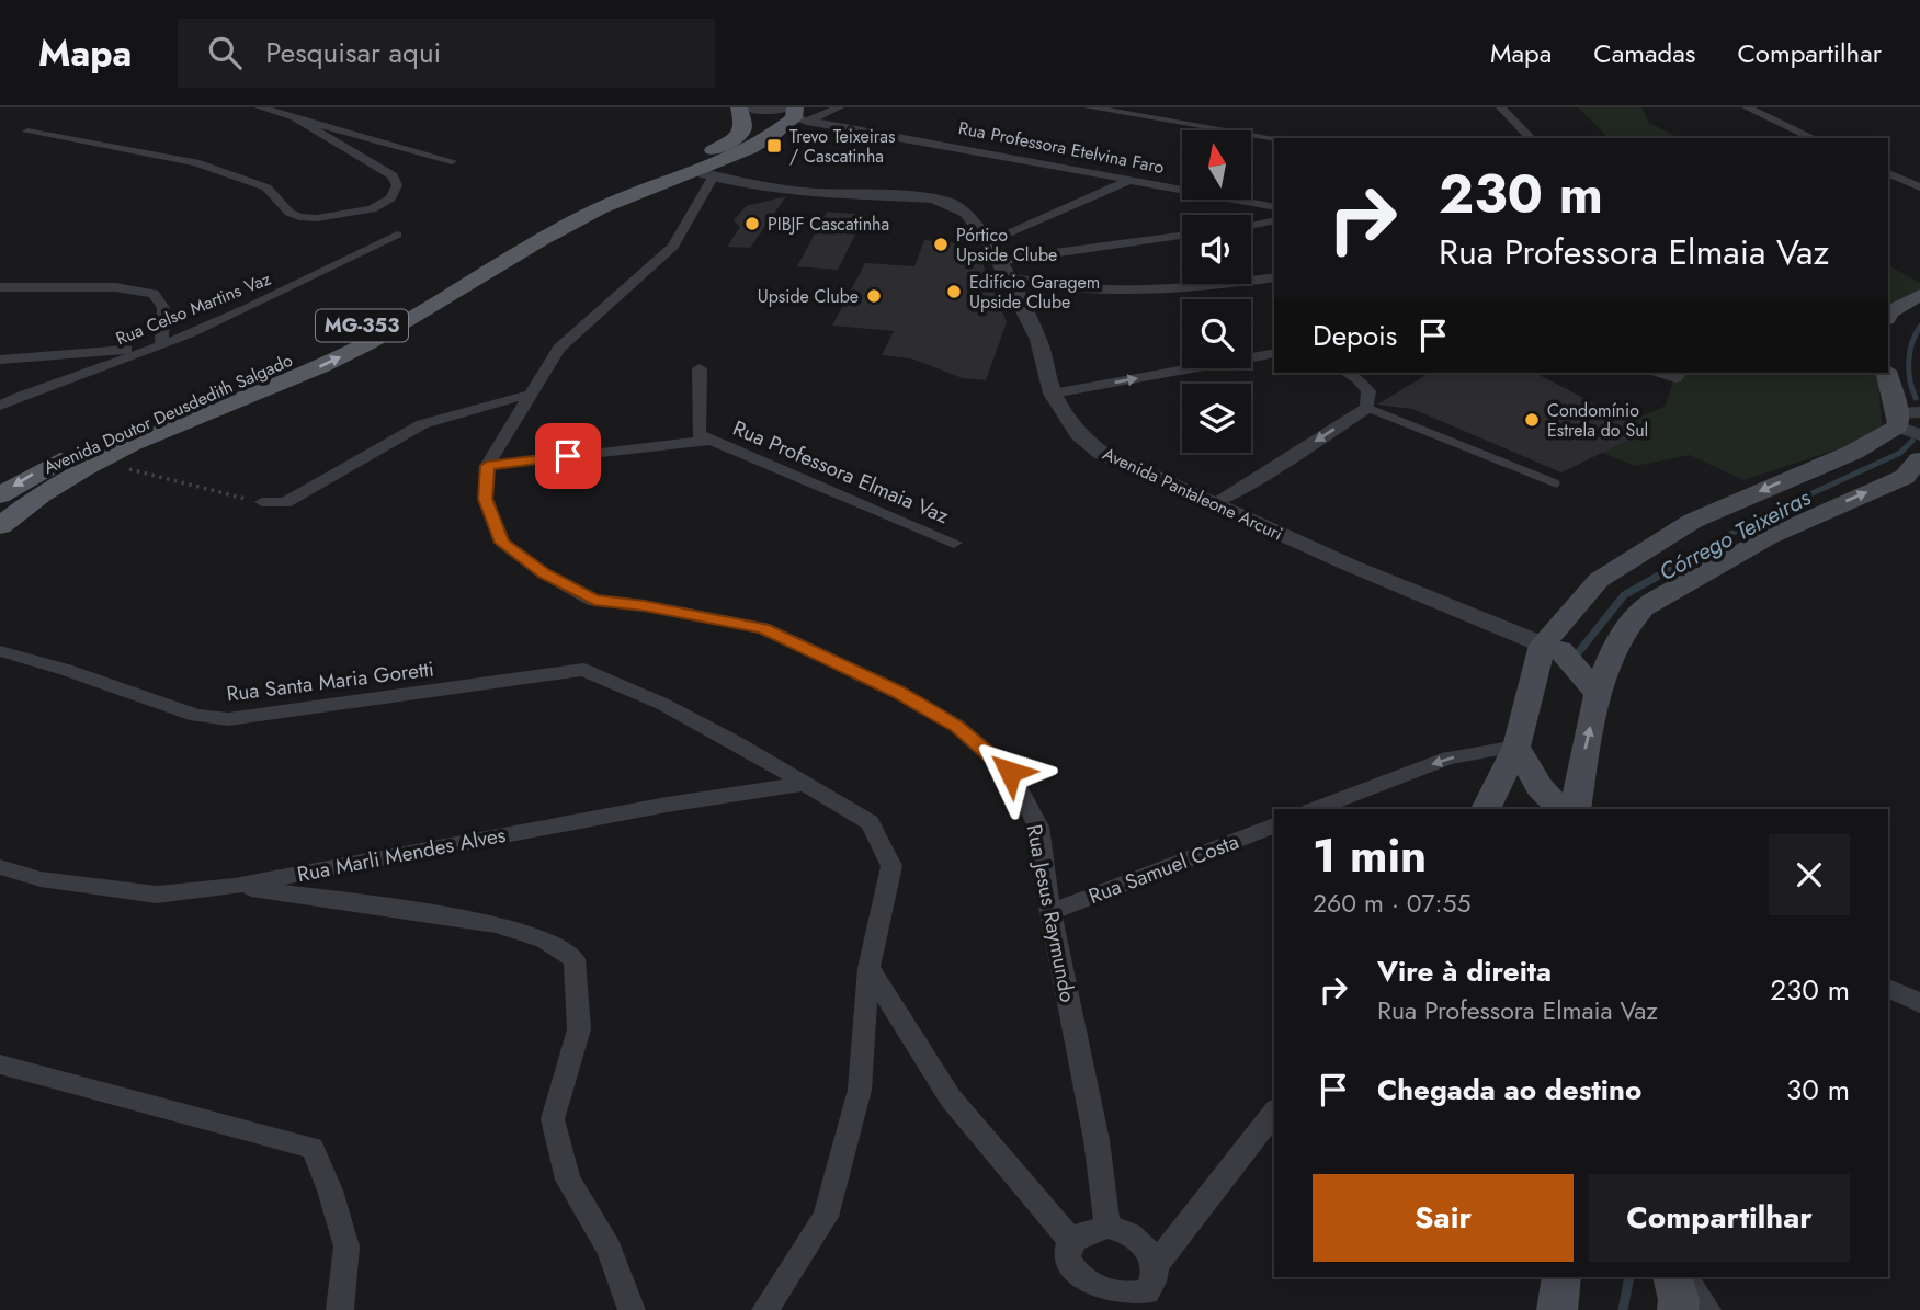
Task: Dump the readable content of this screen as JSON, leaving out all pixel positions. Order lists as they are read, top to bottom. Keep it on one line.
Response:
{"streets":{"main road":["MG-353","Avenida Doutor Deusdedith Salgado"],"street":["Rua Professora Etelvina Faro","Rua Celso Martins Vaz","Rua Professora Elmaia Vaz","Avenida Pantaleone Arcuri","Rua Santa Maria Goretti","Rua Marli Mendes Alves","Rua Samuel Costa","Rua Jesus Raymundo"]},"crossings":[["Rua Professora Etelvina Faro","Avenida Doutor Deusdedith Salgado"],["Avenida Doutor Deusdedith Salgado","Avenida Pantaleone Arcuri"],["Rua Professora Elmaia Vaz","Rua Jesus Raymundo"],["Rua Santa Maria Goretti","Rua Marli Mendes Alves"],["Rua Samuel Costa","Rua Jesus Raymundo"]],"water":["Córrego Teixeiras"],"places":{"transit":["Trevo Teixeiras / Cascatinha"],"other":["PIBJF Cascatinha","Pórtico Upside Clube","Edifício Garagem Upside Clube","Upside Clube","Condomínio Estrela do Sul"]},"north":"top","page":{"header":"Mapa","search":"Pesquisar aqui","nav":["Mapa","Camadas","Compartilhar"],"turn":["230 m","Rua Professora Elmaia Vaz"],"then":"Depois","heading":["1 min","260 m · 07:55"],"list":[{"name":"Vire à direita","note":"Rua Professora Elmaia Vaz","value":"230 m"},{"name":"Chegada ao destino","value":"30 m"}],"buttons":["Sair","Compartilhar"]}}
